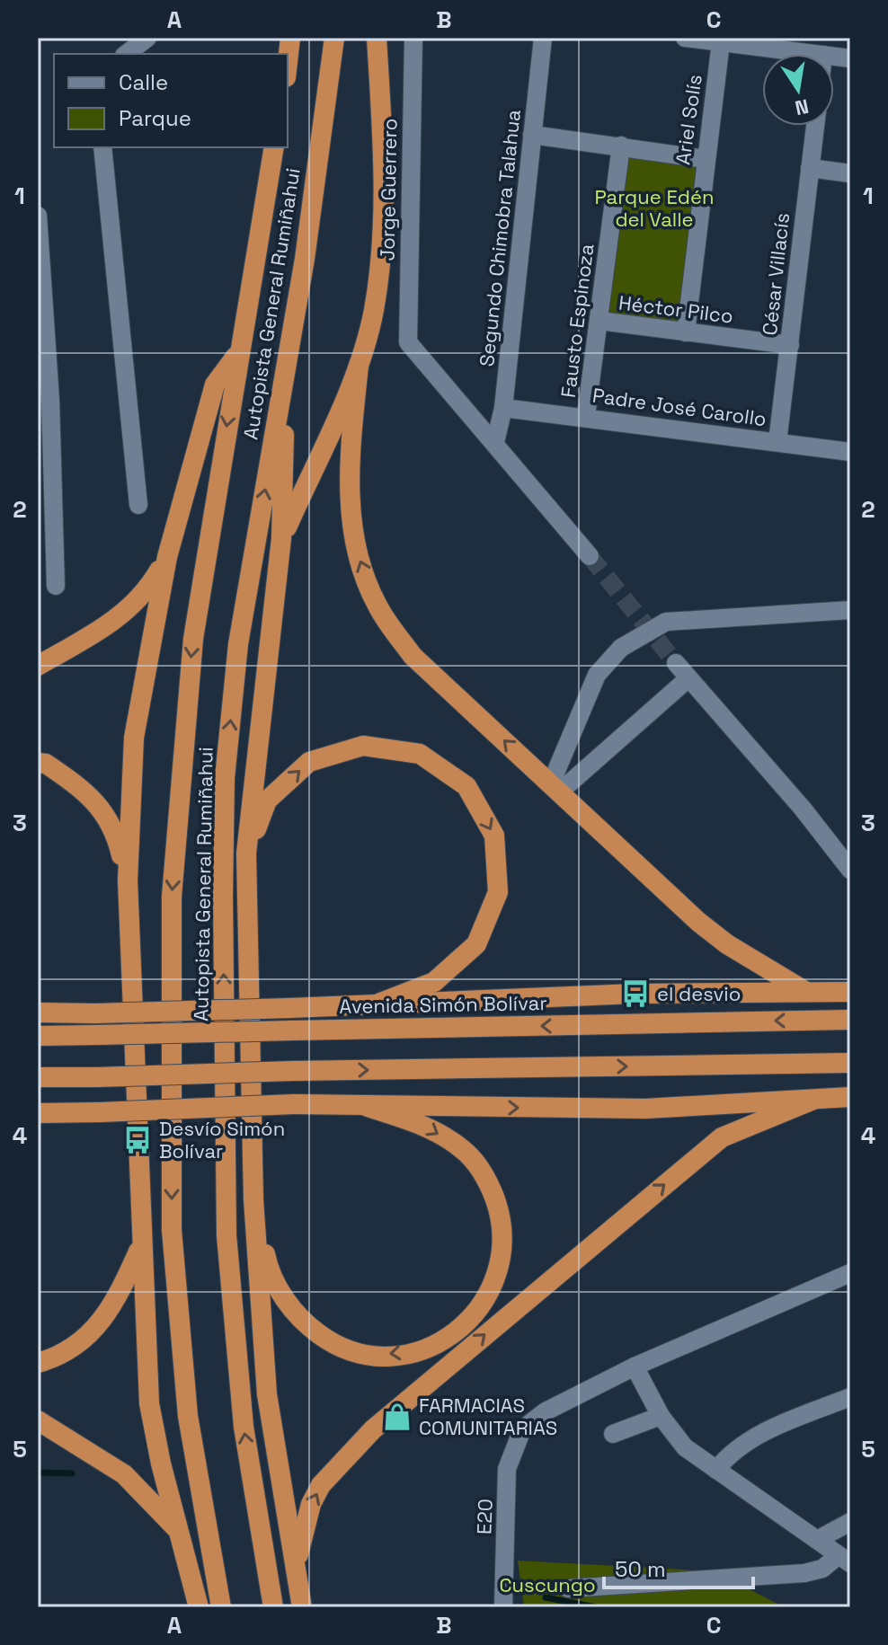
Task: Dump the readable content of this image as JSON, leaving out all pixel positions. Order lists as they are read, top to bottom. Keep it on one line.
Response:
{"streets":{"highway":["Autopista General Rumiñahui","Avenida Simón Bolívar"],"street":["Ariel Solís","Jorge Guerrero","Segundo Chimobra Talahua","César Villacís","Héctor Pilco","Fausto Espinoza","Padre José Carollo","E20"]},"crossings":[["Ariel Solís","Héctor Pilco"],["Jorge Guerrero","Segundo Chimobra Talahua"],["Segundo Chimobra Talahua","Padre José Carollo"],["César Villacís","Héctor Pilco"],["César Villacís","Padre José Carollo"],["Héctor Pilco","Fausto Espinoza"],["Fausto Espinoza","Padre José Carollo"]],"parks":["Parque Edén del Valle","Cuscungo"],"places":{"bus stop":["el desvio","Desvío Simón Bolívar"],"shop":["FARMACIAS COMUNITARIAS"]},"legend":["Calle","Parque"],"scale_bar":"50 m","north":"bottom","grid":{"columns":["A","B","C"],"rows":["1","2","3","4","5"]}}
